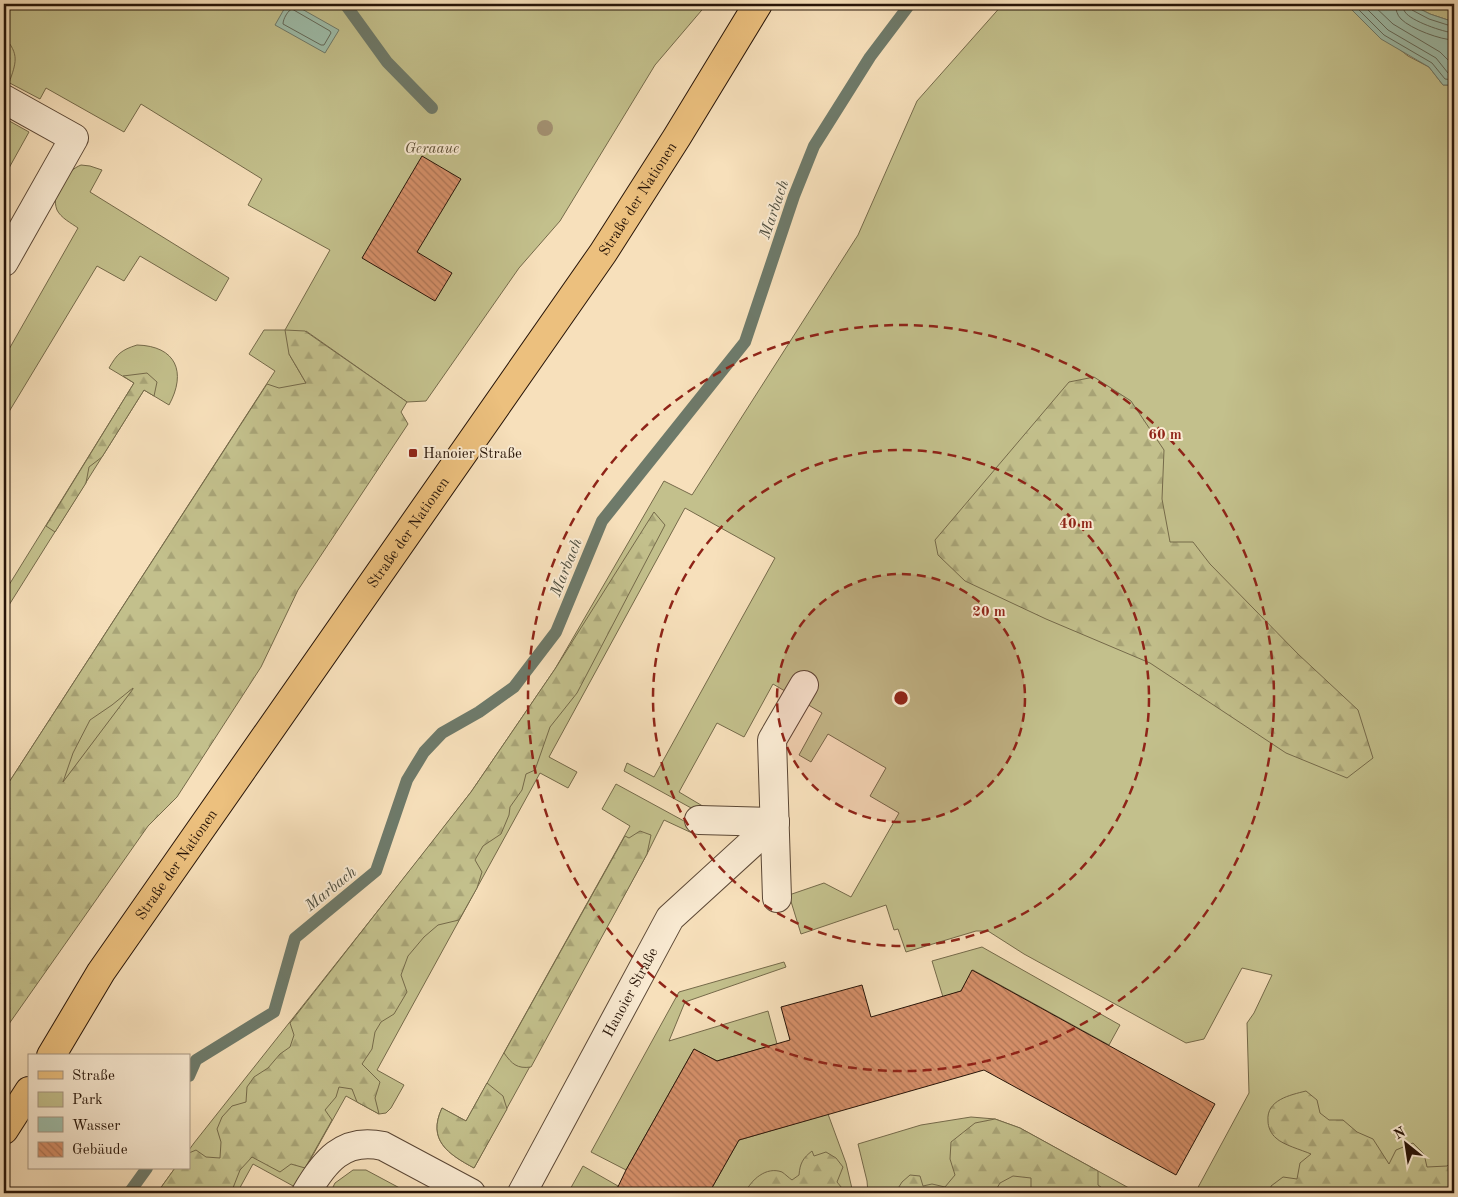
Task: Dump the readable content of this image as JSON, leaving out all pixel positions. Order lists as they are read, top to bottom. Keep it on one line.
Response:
{"streets":{"main road":["Straße der Nationen"],"street":["Hanoier Straße"]},"water":["Marbach"],"parks":["Geraaue"],"places":{"transit":["Hanoier Straße"]},"legend":["Straße","Park","Wasser","Gebäude"],"north":"top left","rings":["60 m","40 m","20 m"]}
